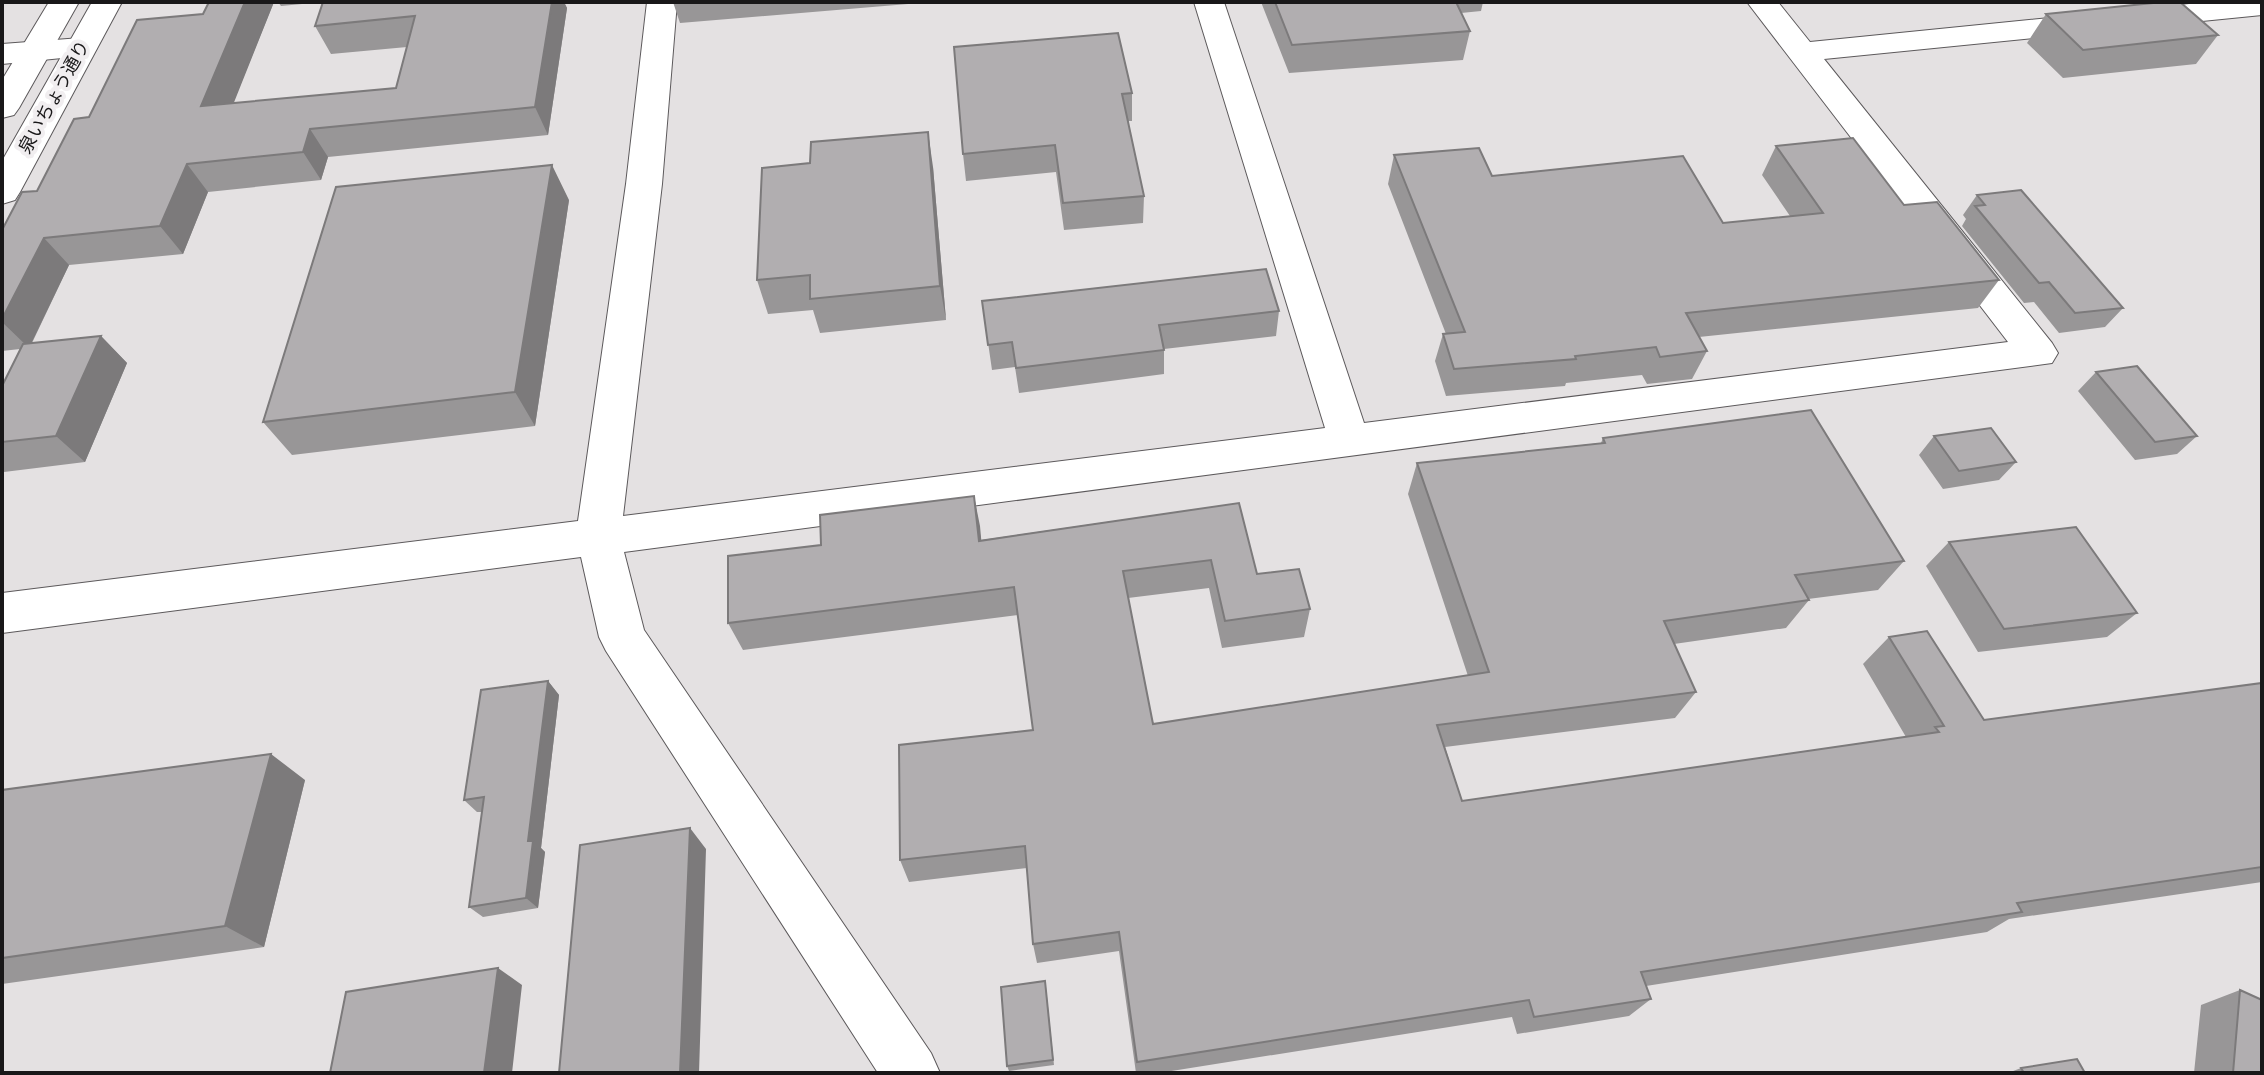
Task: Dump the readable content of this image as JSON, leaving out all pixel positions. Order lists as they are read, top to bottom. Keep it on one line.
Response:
{"streets":{"street":["泉いちょう通り"]}}
